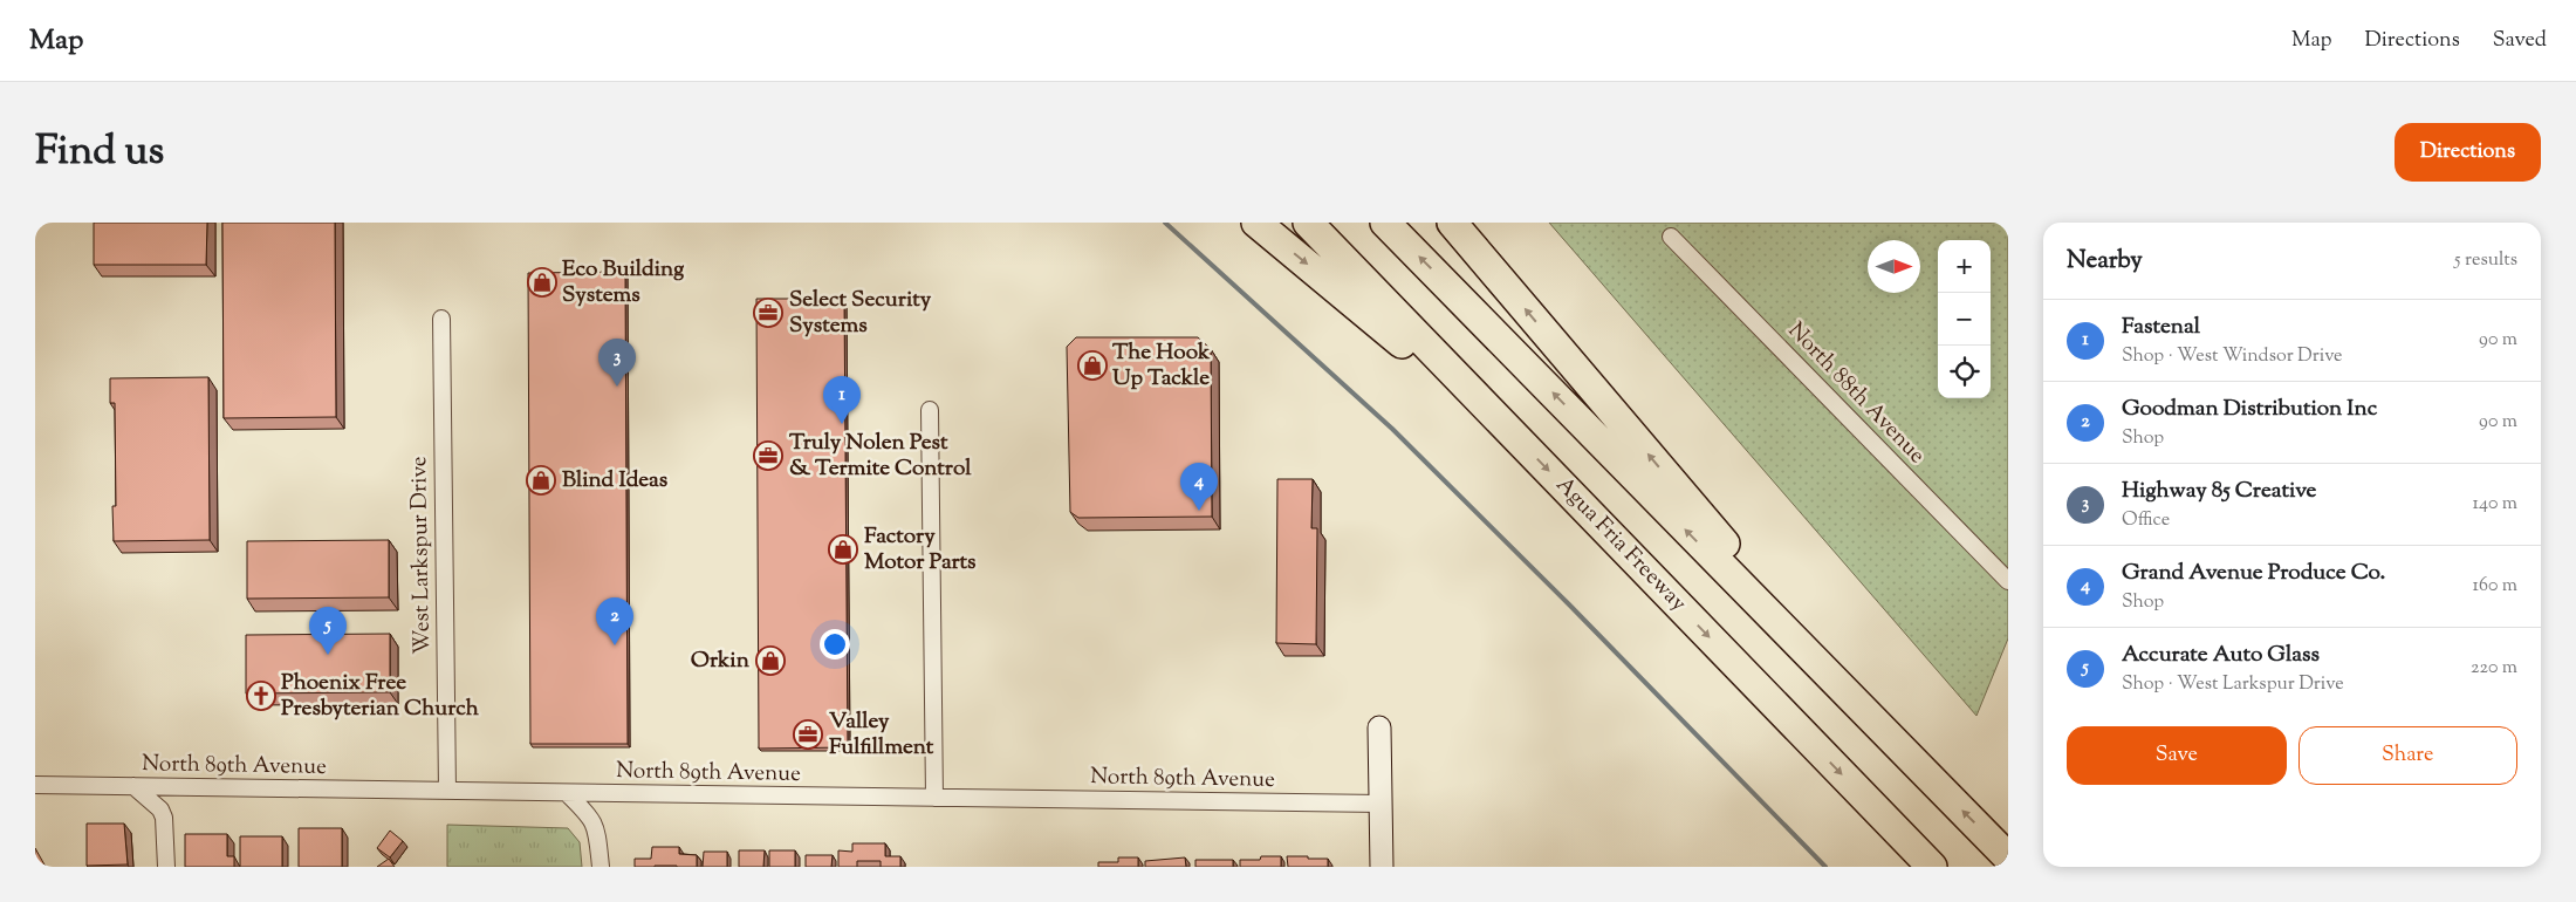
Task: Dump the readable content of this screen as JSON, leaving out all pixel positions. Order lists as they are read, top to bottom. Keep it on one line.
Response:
{"streets":{"highway":["Agua Fria Freeway"],"street":["North 88th Avenue","West Larkspur Drive","North 89th Avenue"]},"crossings":[["West Larkspur Drive","North 89th Avenue"]],"places":{"shop":["Eco Building Systems","The Hook Up Tackle","Blind Ideas","Factory Motor Parts","Orkin"],"office":["Select Security Systems","Truly Nolen Pest & Termite Control","Valley Fulfillment"],"church":["Phoenix Free Presbyterian Church"]},"north":"right","page":{"header":"Map","nav":["Map","Directions","Saved"],"title":"Find us","buttons":["Directions",["Save","Share"]],"heading":["Nearby","5 results"],"map_buttons":["+","−"],"list":[{"mark":"1","name":"Fastenal","note":"Shop · West Windsor Drive","value":"90 m"},{"mark":"2","name":"Goodman Distribution Inc","note":"Shop","value":"90 m"},{"mark":"3","name":"Highway 85 Creative","note":"Office","value":"140 m"},{"mark":"4","name":"Grand Avenue Produce Co.","note":"Shop","value":"160 m"},{"mark":"5","name":"Accurate Auto Glass","note":"Shop · West Larkspur Drive","value":"220 m"}],"pins":["3","1","4","2","5"]}}
